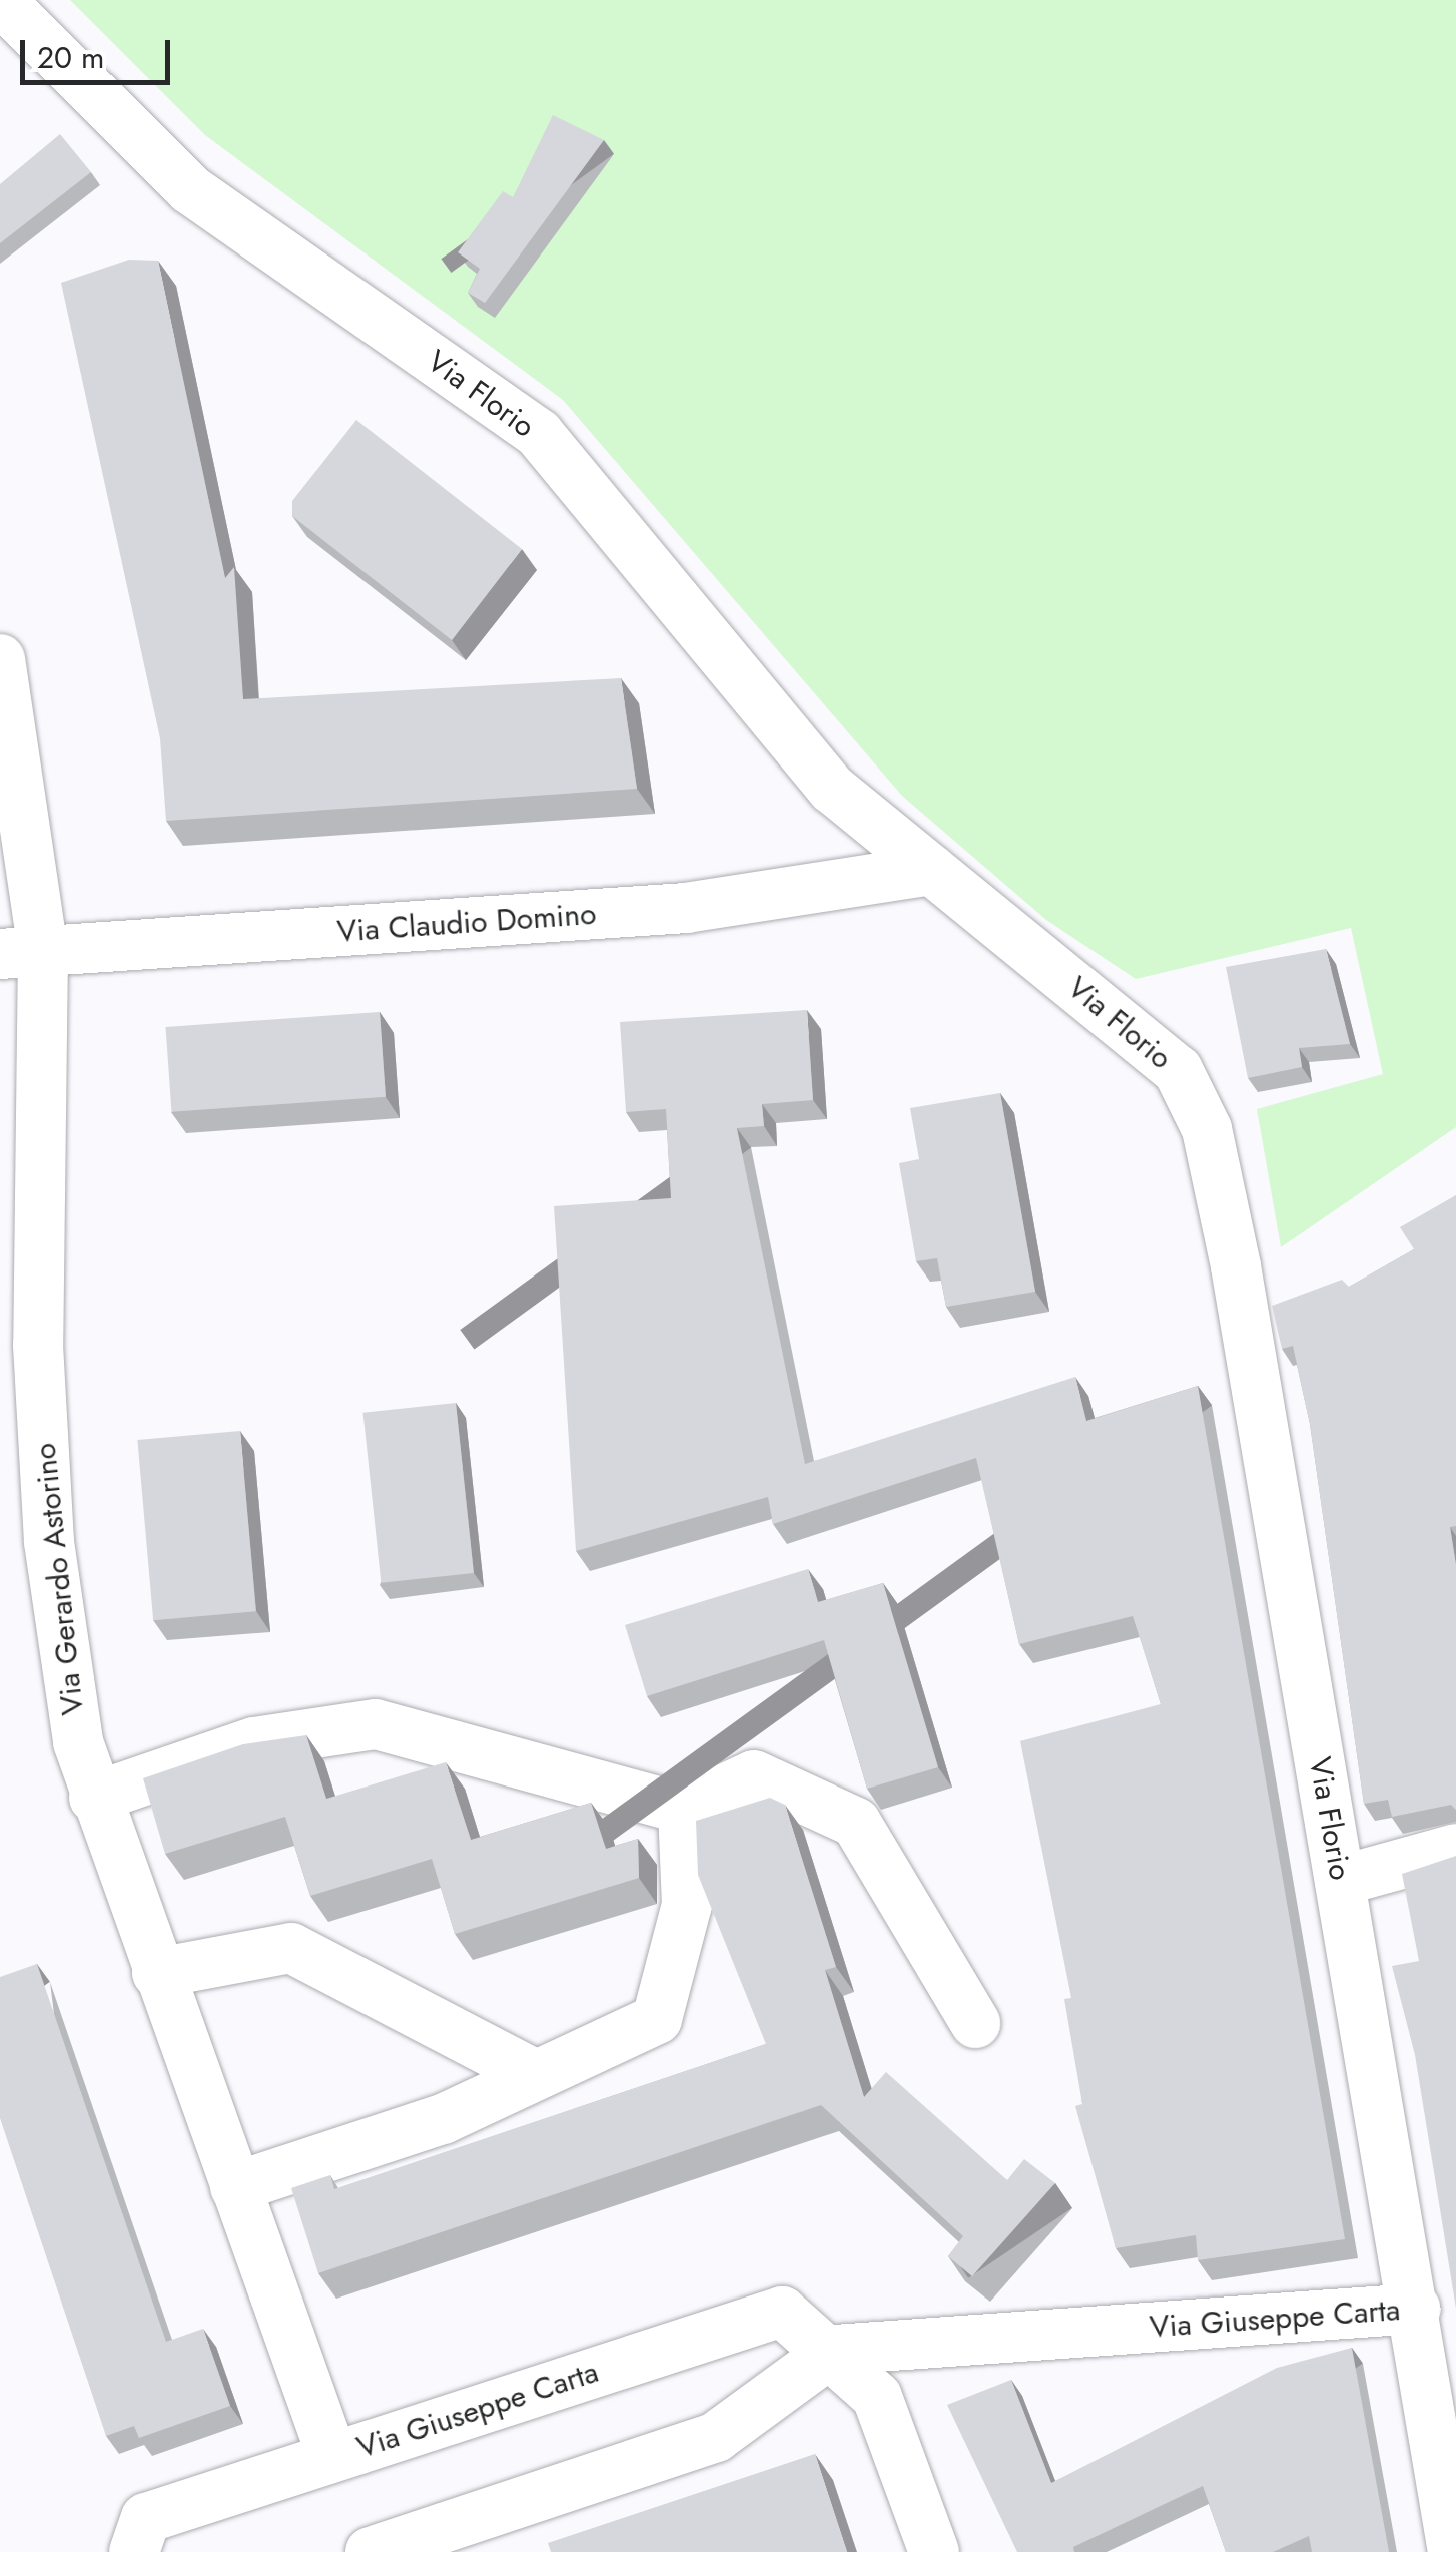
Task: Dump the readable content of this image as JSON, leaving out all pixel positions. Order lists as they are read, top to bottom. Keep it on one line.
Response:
{"streets":{"street":["Via Florio","Via Claudio Domino","Via Gerardo Astorino","Via Giuseppe Carta"]},"crossings":[["Via Florio","Via Claudio Domino"],["Via Florio","Via Giuseppe Carta"],["Via Claudio Domino","Via Gerardo Astorino"],["Via Gerardo Astorino","Via Giuseppe Carta"]],"scale_bar":"20 m"}
